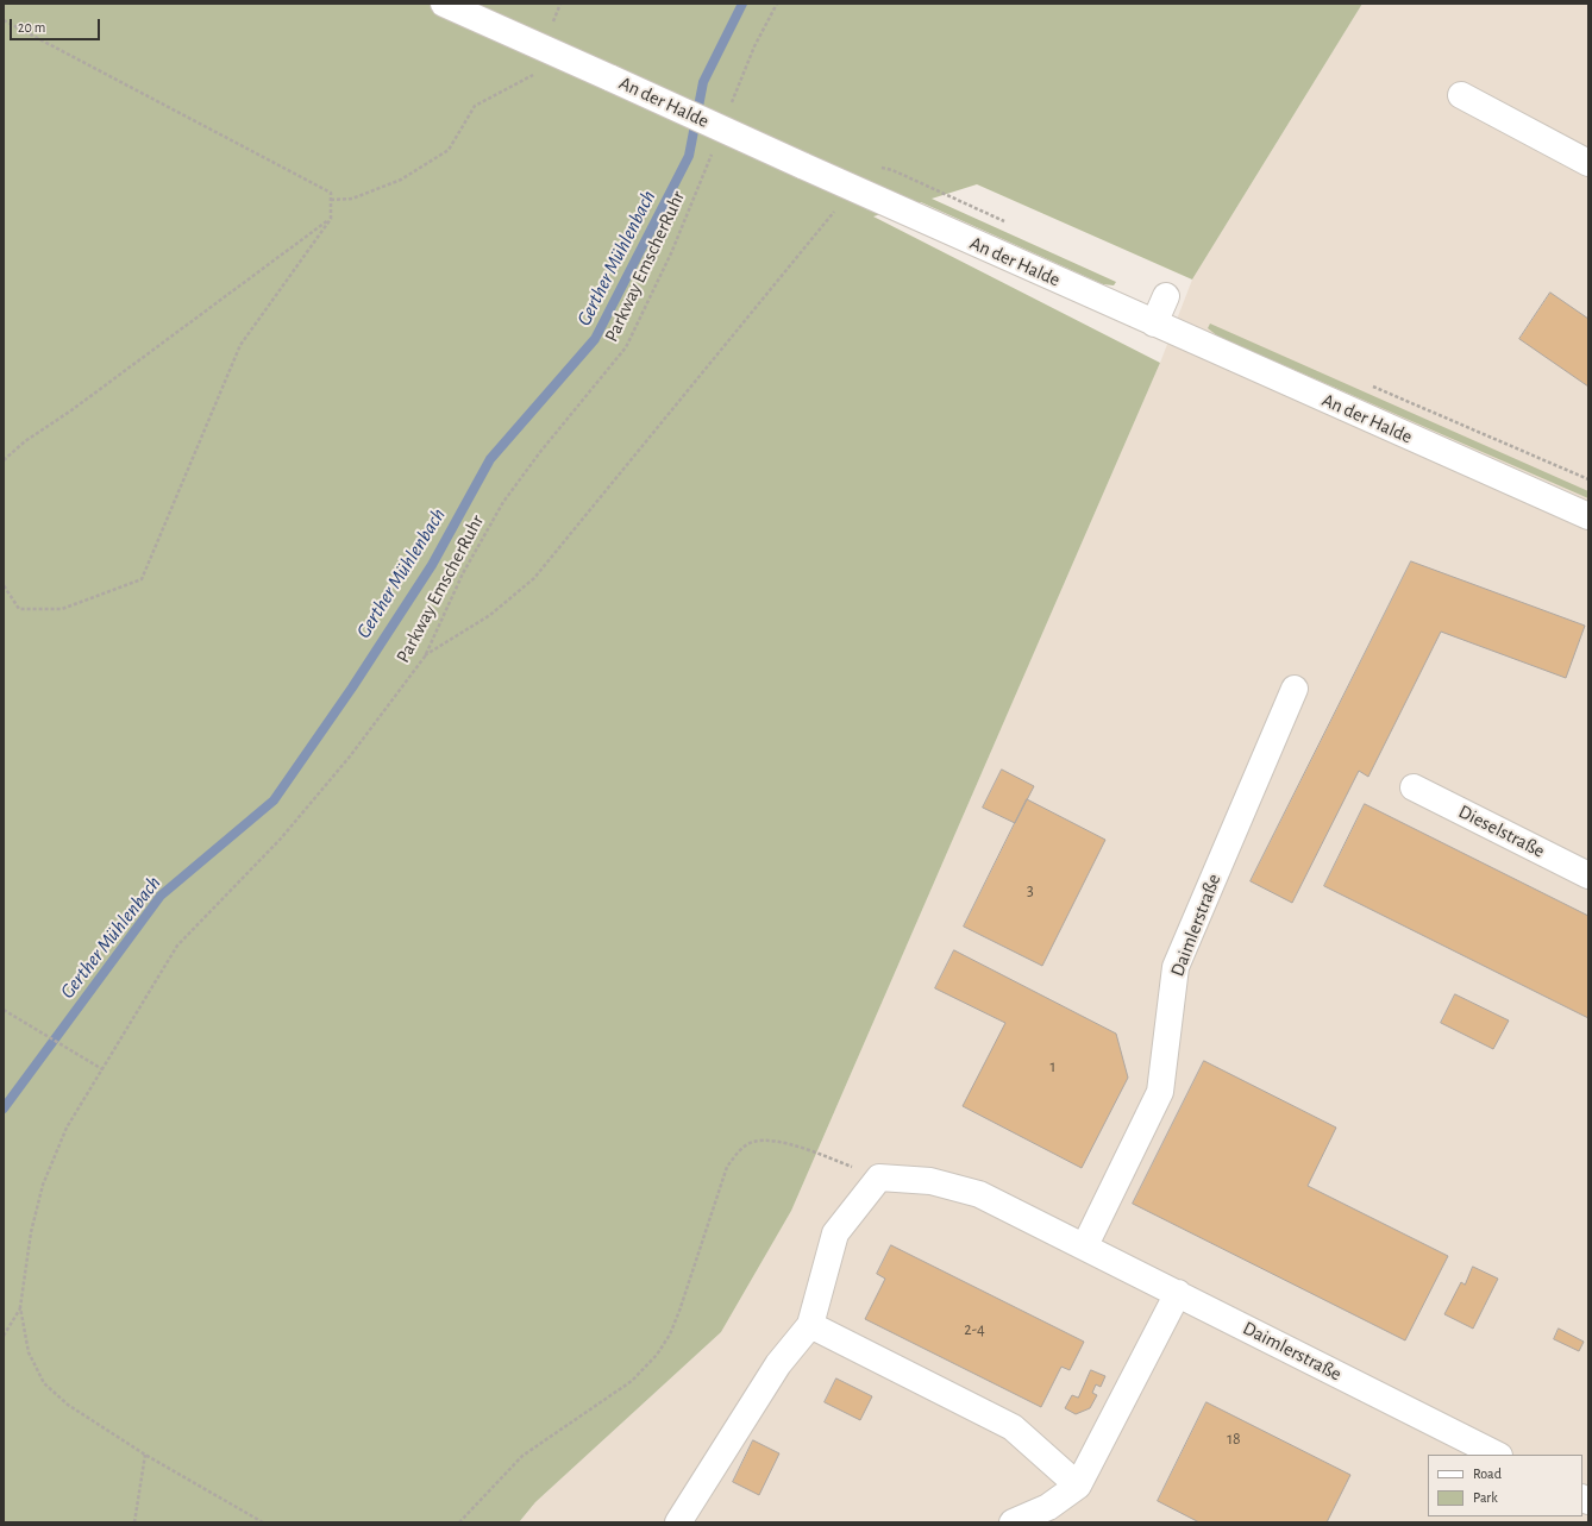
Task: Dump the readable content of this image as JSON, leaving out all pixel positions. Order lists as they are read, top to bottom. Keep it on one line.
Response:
{"streets":{"street":["An der Halde","Dieselstraße","Daimlerstraße"],"path":["Parkway EmscherRuhr"]},"water":["Gerther Mühlenbach"],"house_numbers":["3","1","2-4","18"],"legend":["Road","Park"],"scale_bar":"20 m"}
